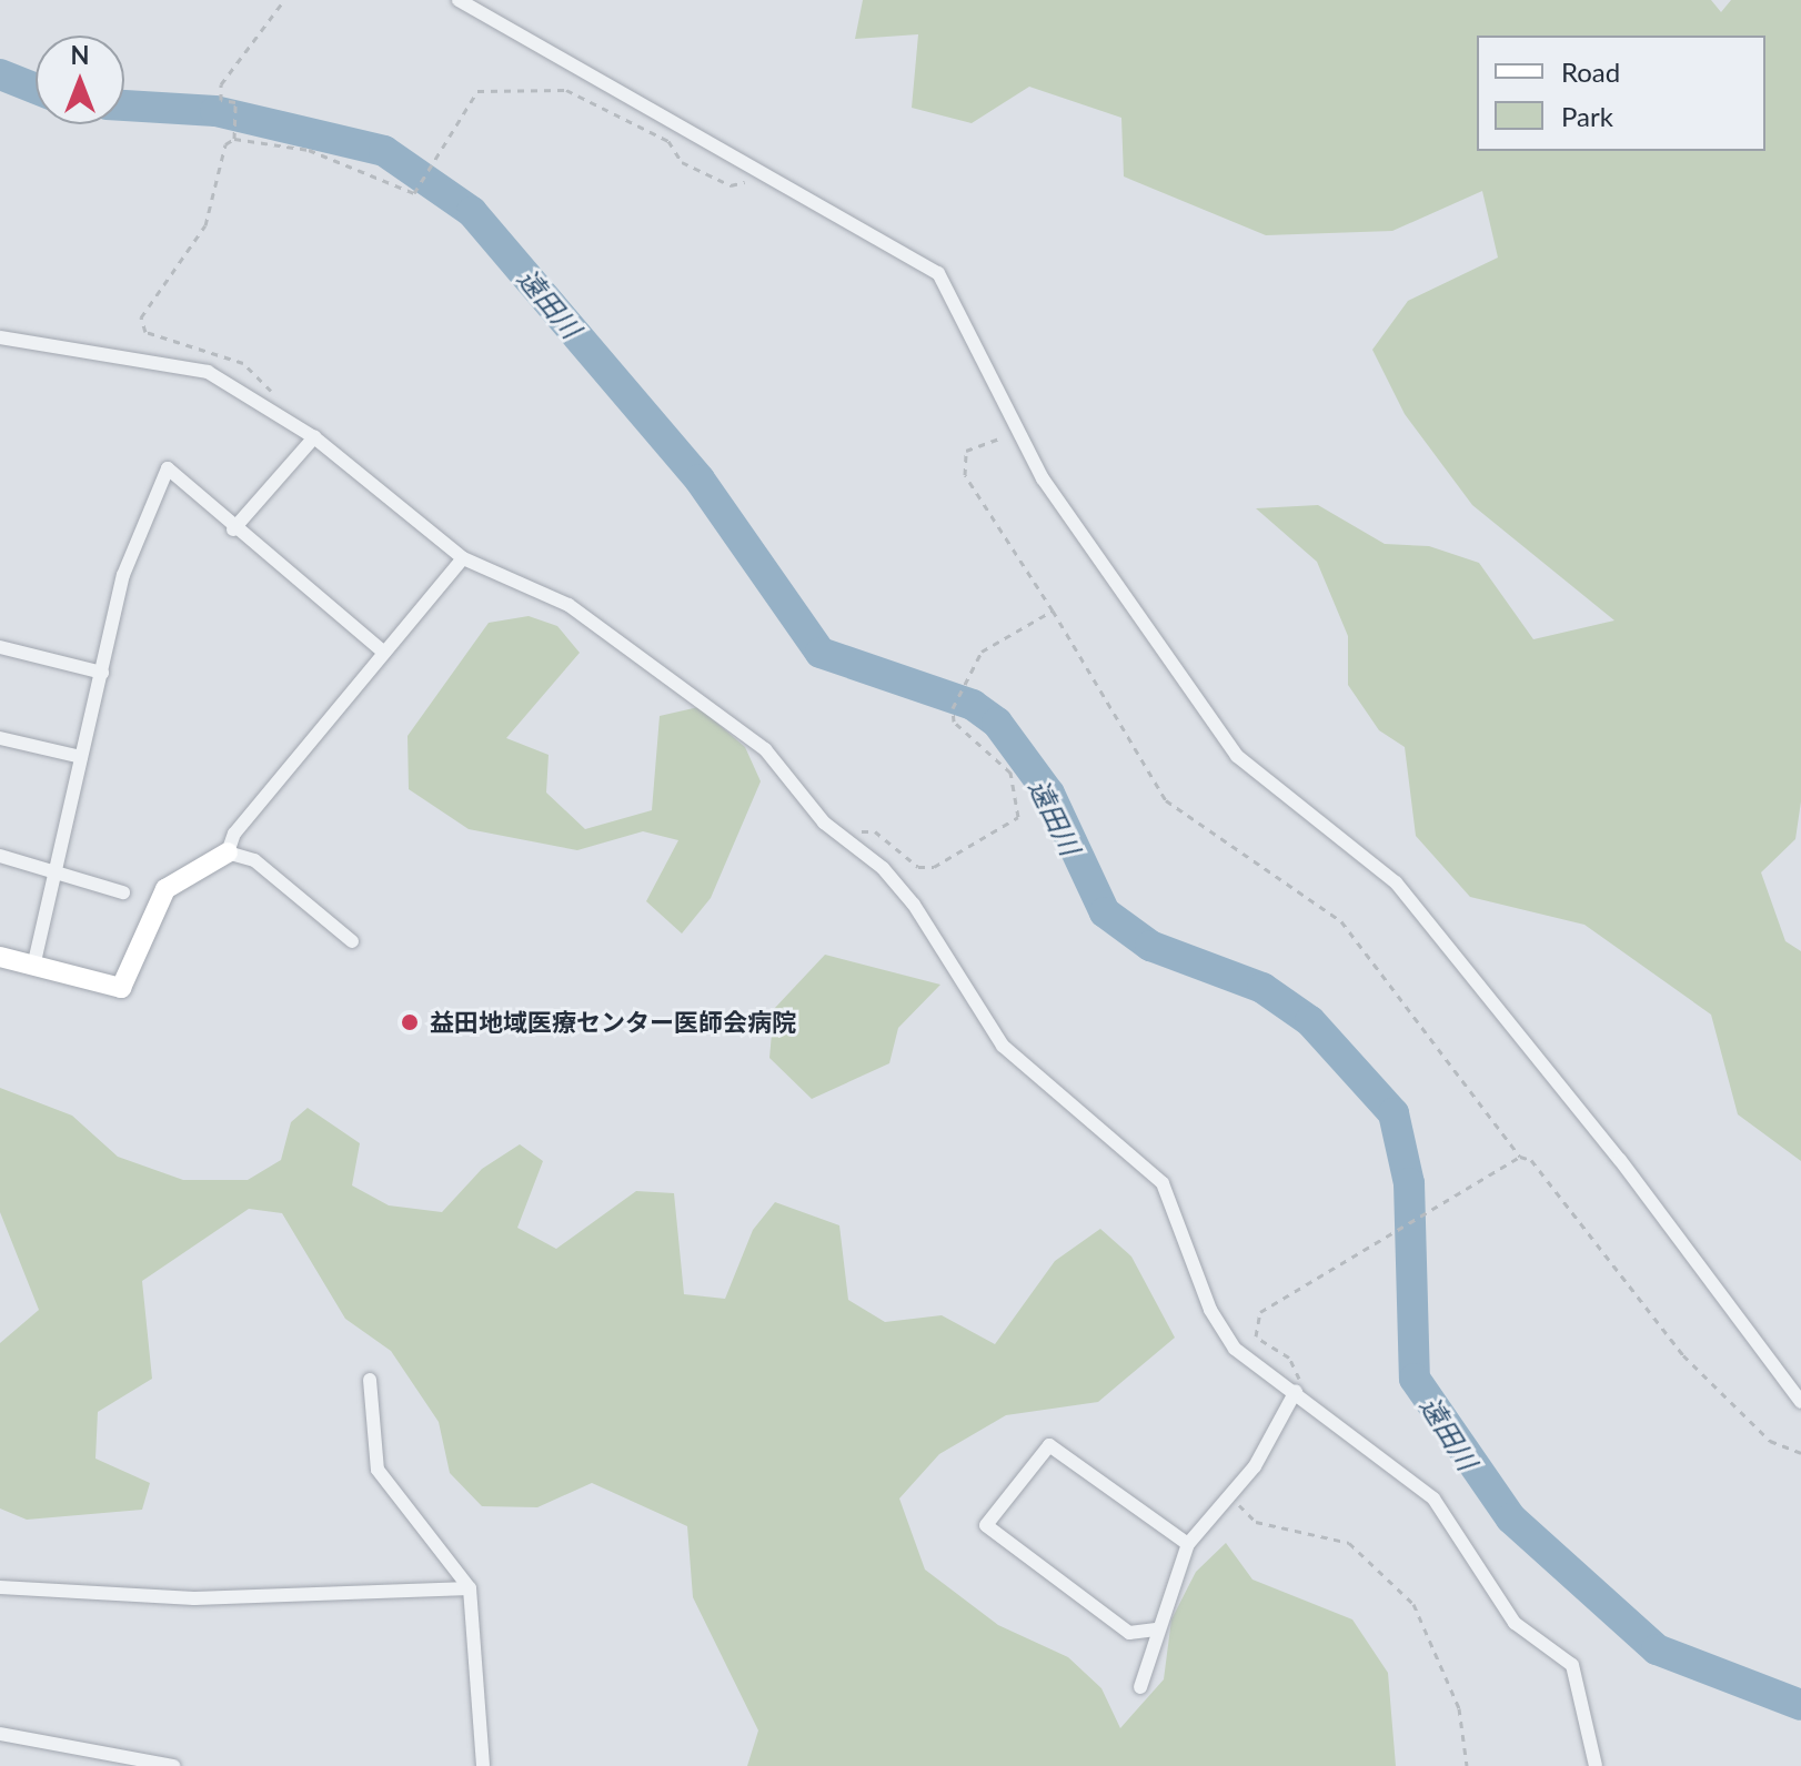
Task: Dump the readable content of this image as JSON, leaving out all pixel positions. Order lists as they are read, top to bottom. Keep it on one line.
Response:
{"water":["遠田川"],"places":["益田地域医療センター医師会病院"],"legend":["Road","Park"],"north":"top"}
